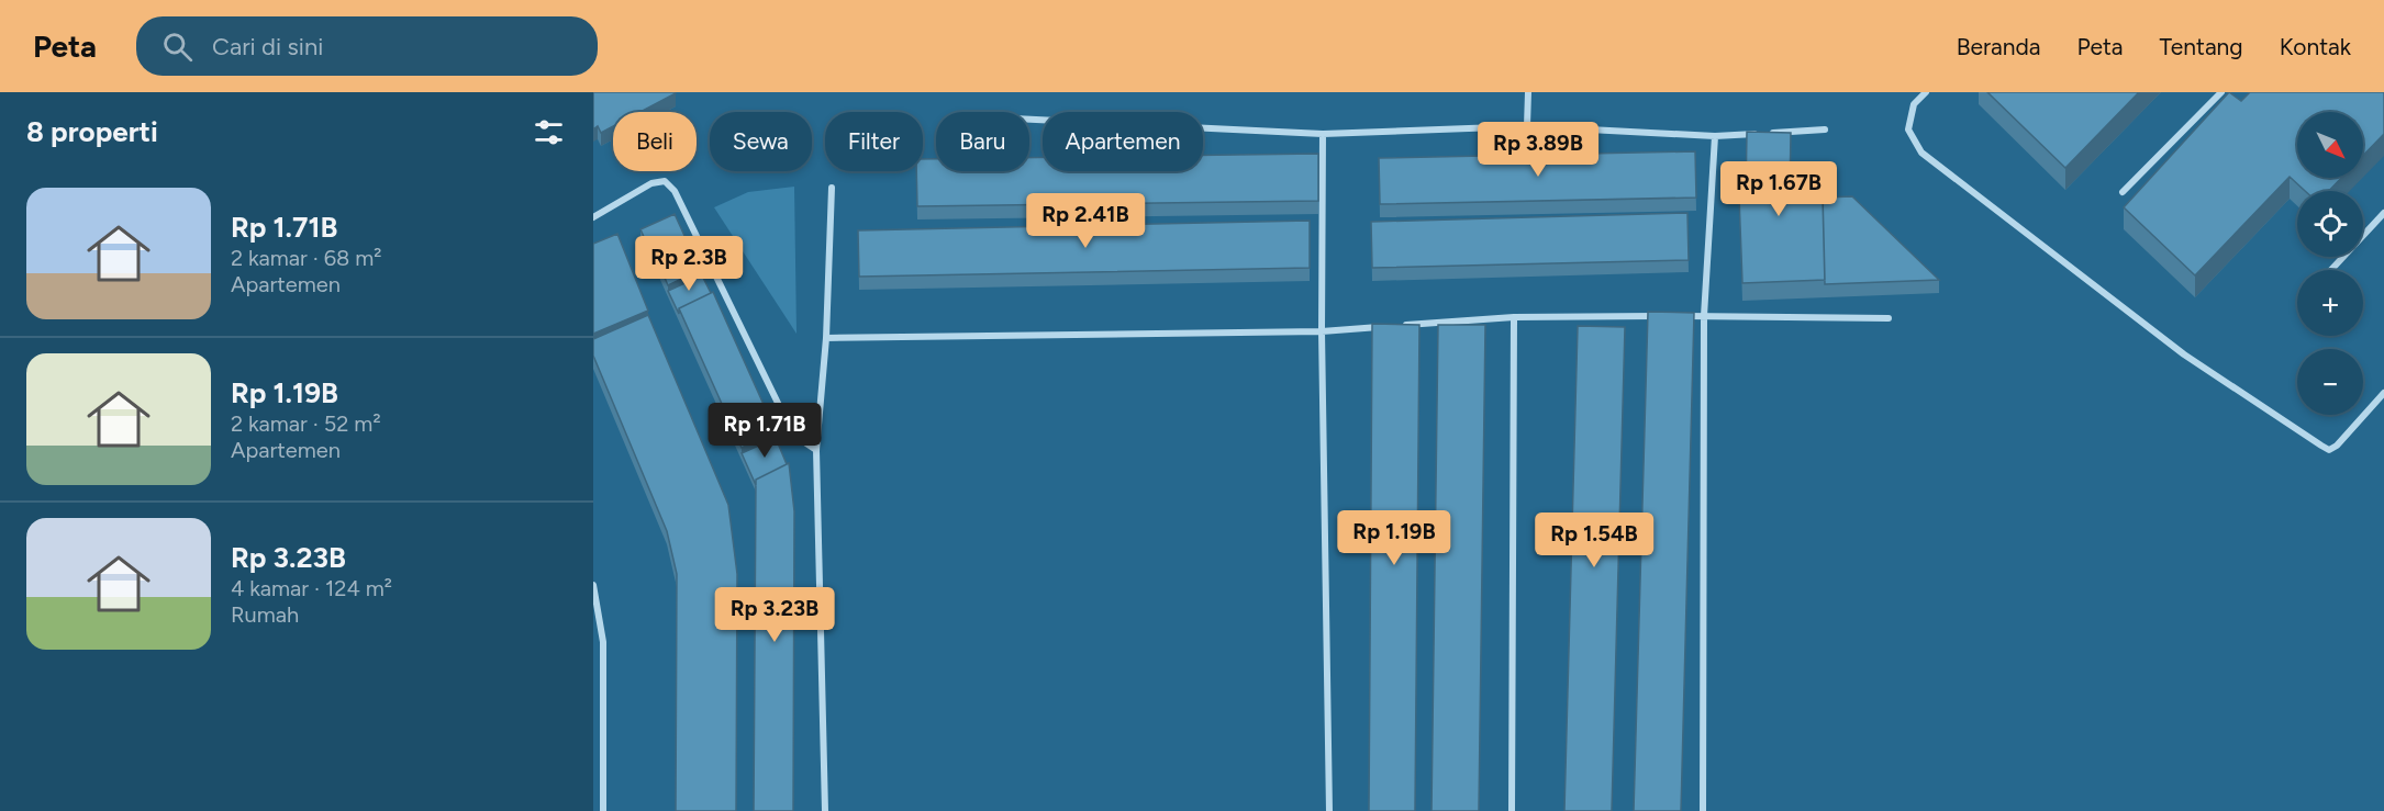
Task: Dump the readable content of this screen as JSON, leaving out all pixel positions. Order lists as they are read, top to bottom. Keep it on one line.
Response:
{"north":"bottom right","page":{"header":"Peta","search":"Cari di sini","nav":["Beranda","Peta","Tentang","Kontak"],"heading":"8 properti","map_buttons":["+","−"],"chip":["Beli","Sewa","Filter","Baru","Apartemen"],"price":["Rp 3.89B","Rp 1.67B","Rp 2.41B","Rp 2.3B","Rp 1.71B","Rp 1.19B","Rp 1.54B","Rp 3.23B"],"list":[{"name":"Rp 1.71B","note":"2 kamar · 68 m² · Apartemen"},{"name":"Rp 1.19B","note":"2 kamar · 52 m² · Apartemen"},{"name":"Rp 3.23B","note":"4 kamar · 124 m² · Rumah"}]}}
